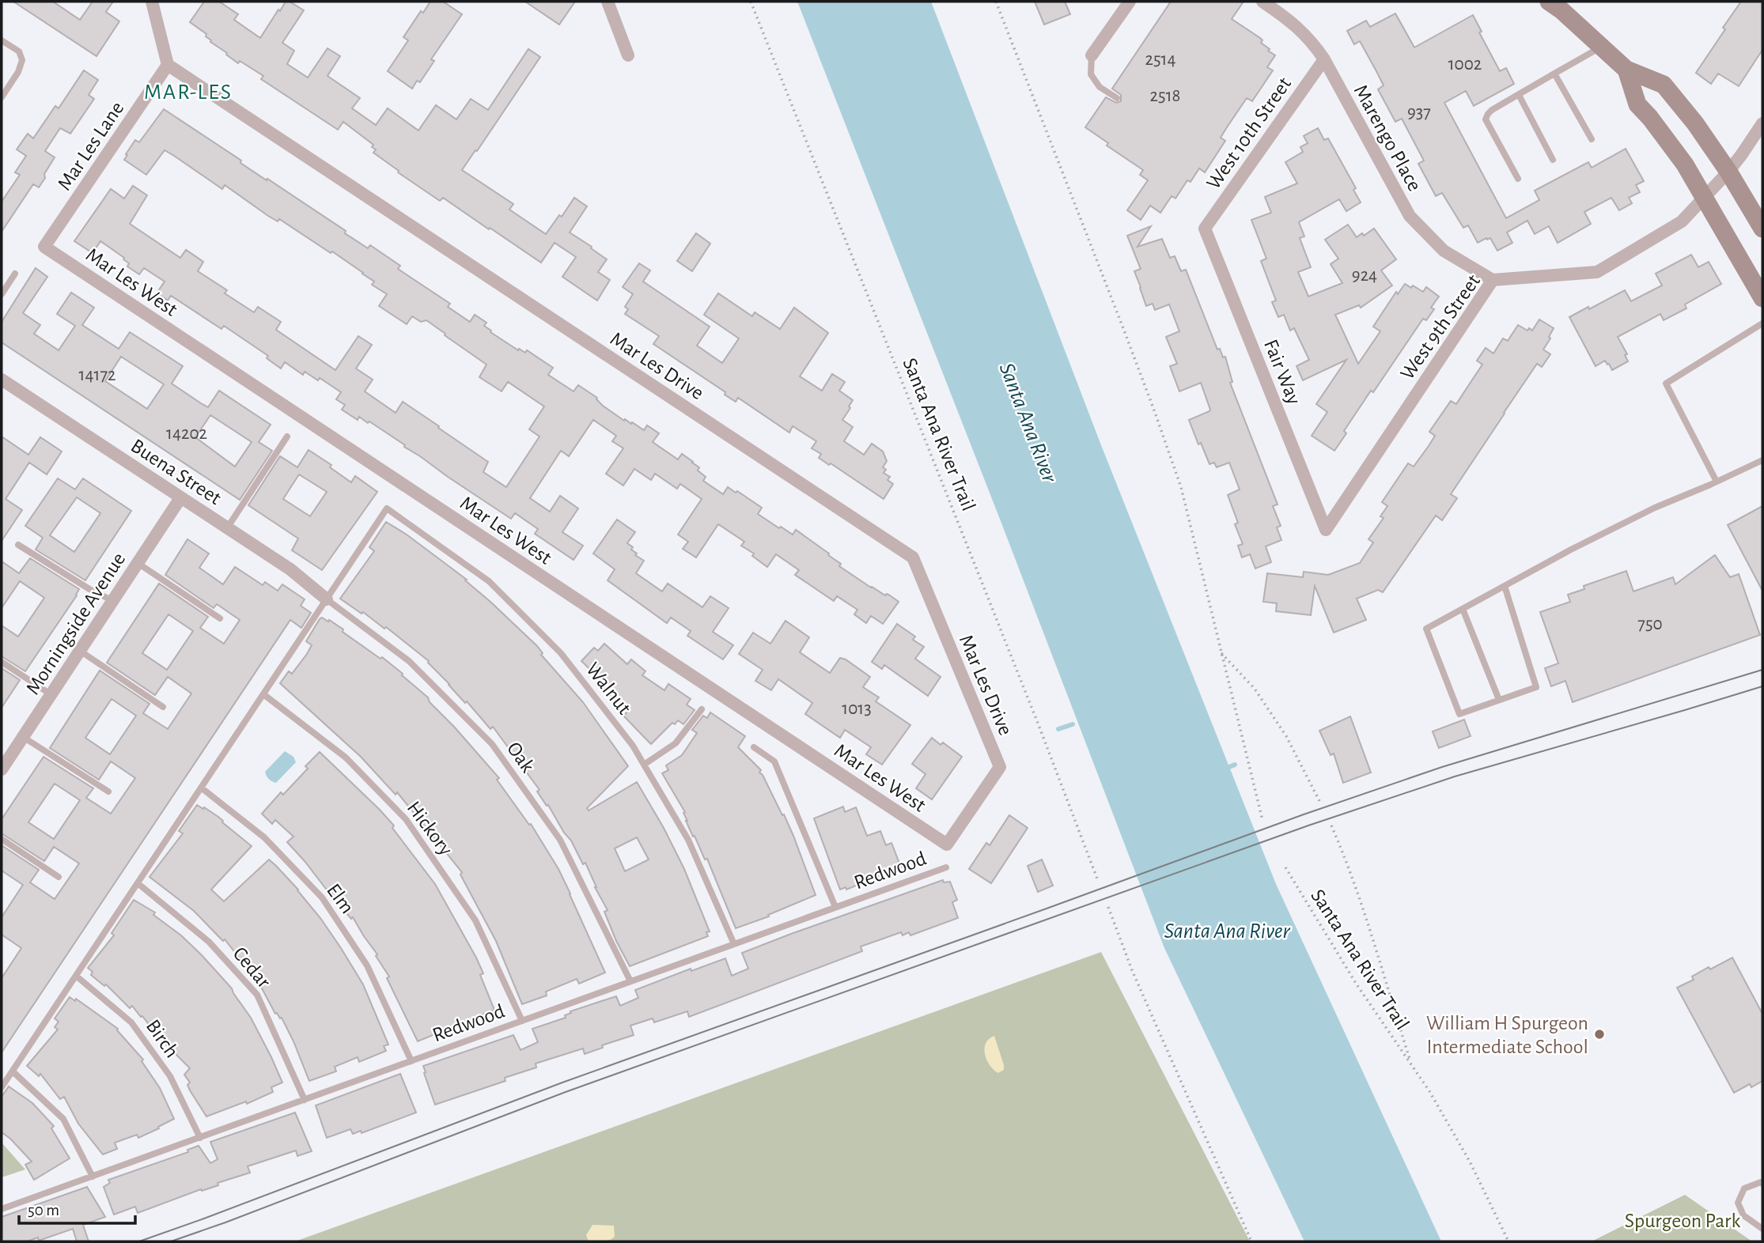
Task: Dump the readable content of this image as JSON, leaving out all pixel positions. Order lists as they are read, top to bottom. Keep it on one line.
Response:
{"streets":{"street":["West 10th Street","Marengo Place","Mar Les Lane","Mar Les West","West 9th Street","Mar Les Drive","Fair Way","Buena Street","Morningside Avenue"],"lane":["Walnut","Oak","Hickory","Redwood","Elm","Cedar","Birch"],"path":["Santa Ana River Trail"]},"crossings":[["West 10th Street","Marengo Place"],["West 10th Street","Fair Way"],["Marengo Place","West 9th Street"],["Mar Les Lane","Mar Les West"],["Mar Les Lane","Mar Les Drive"],["Mar Les West","Mar Les Drive"],["West 9th Street","Fair Way"],["Buena Street","Morningside Avenue"],["Buena Street","Walnut"],["Buena Street","Oak"],["Walnut","Oak"],["Walnut","Redwood"],["Oak","Redwood"],["Hickory","Redwood"],["Redwood","Elm"],["Redwood","Cedar"],["Redwood","Birch"]],"districts":["MAR-LES"],"water":["Santa Ana River"],"parks":["Spurgeon Park"],"places":["William H Spurgeon Intermediate School"],"house_numbers":["2514","1002","2518","937","924","14172","14202","750","1013"],"scale_bar":"50 m"}
